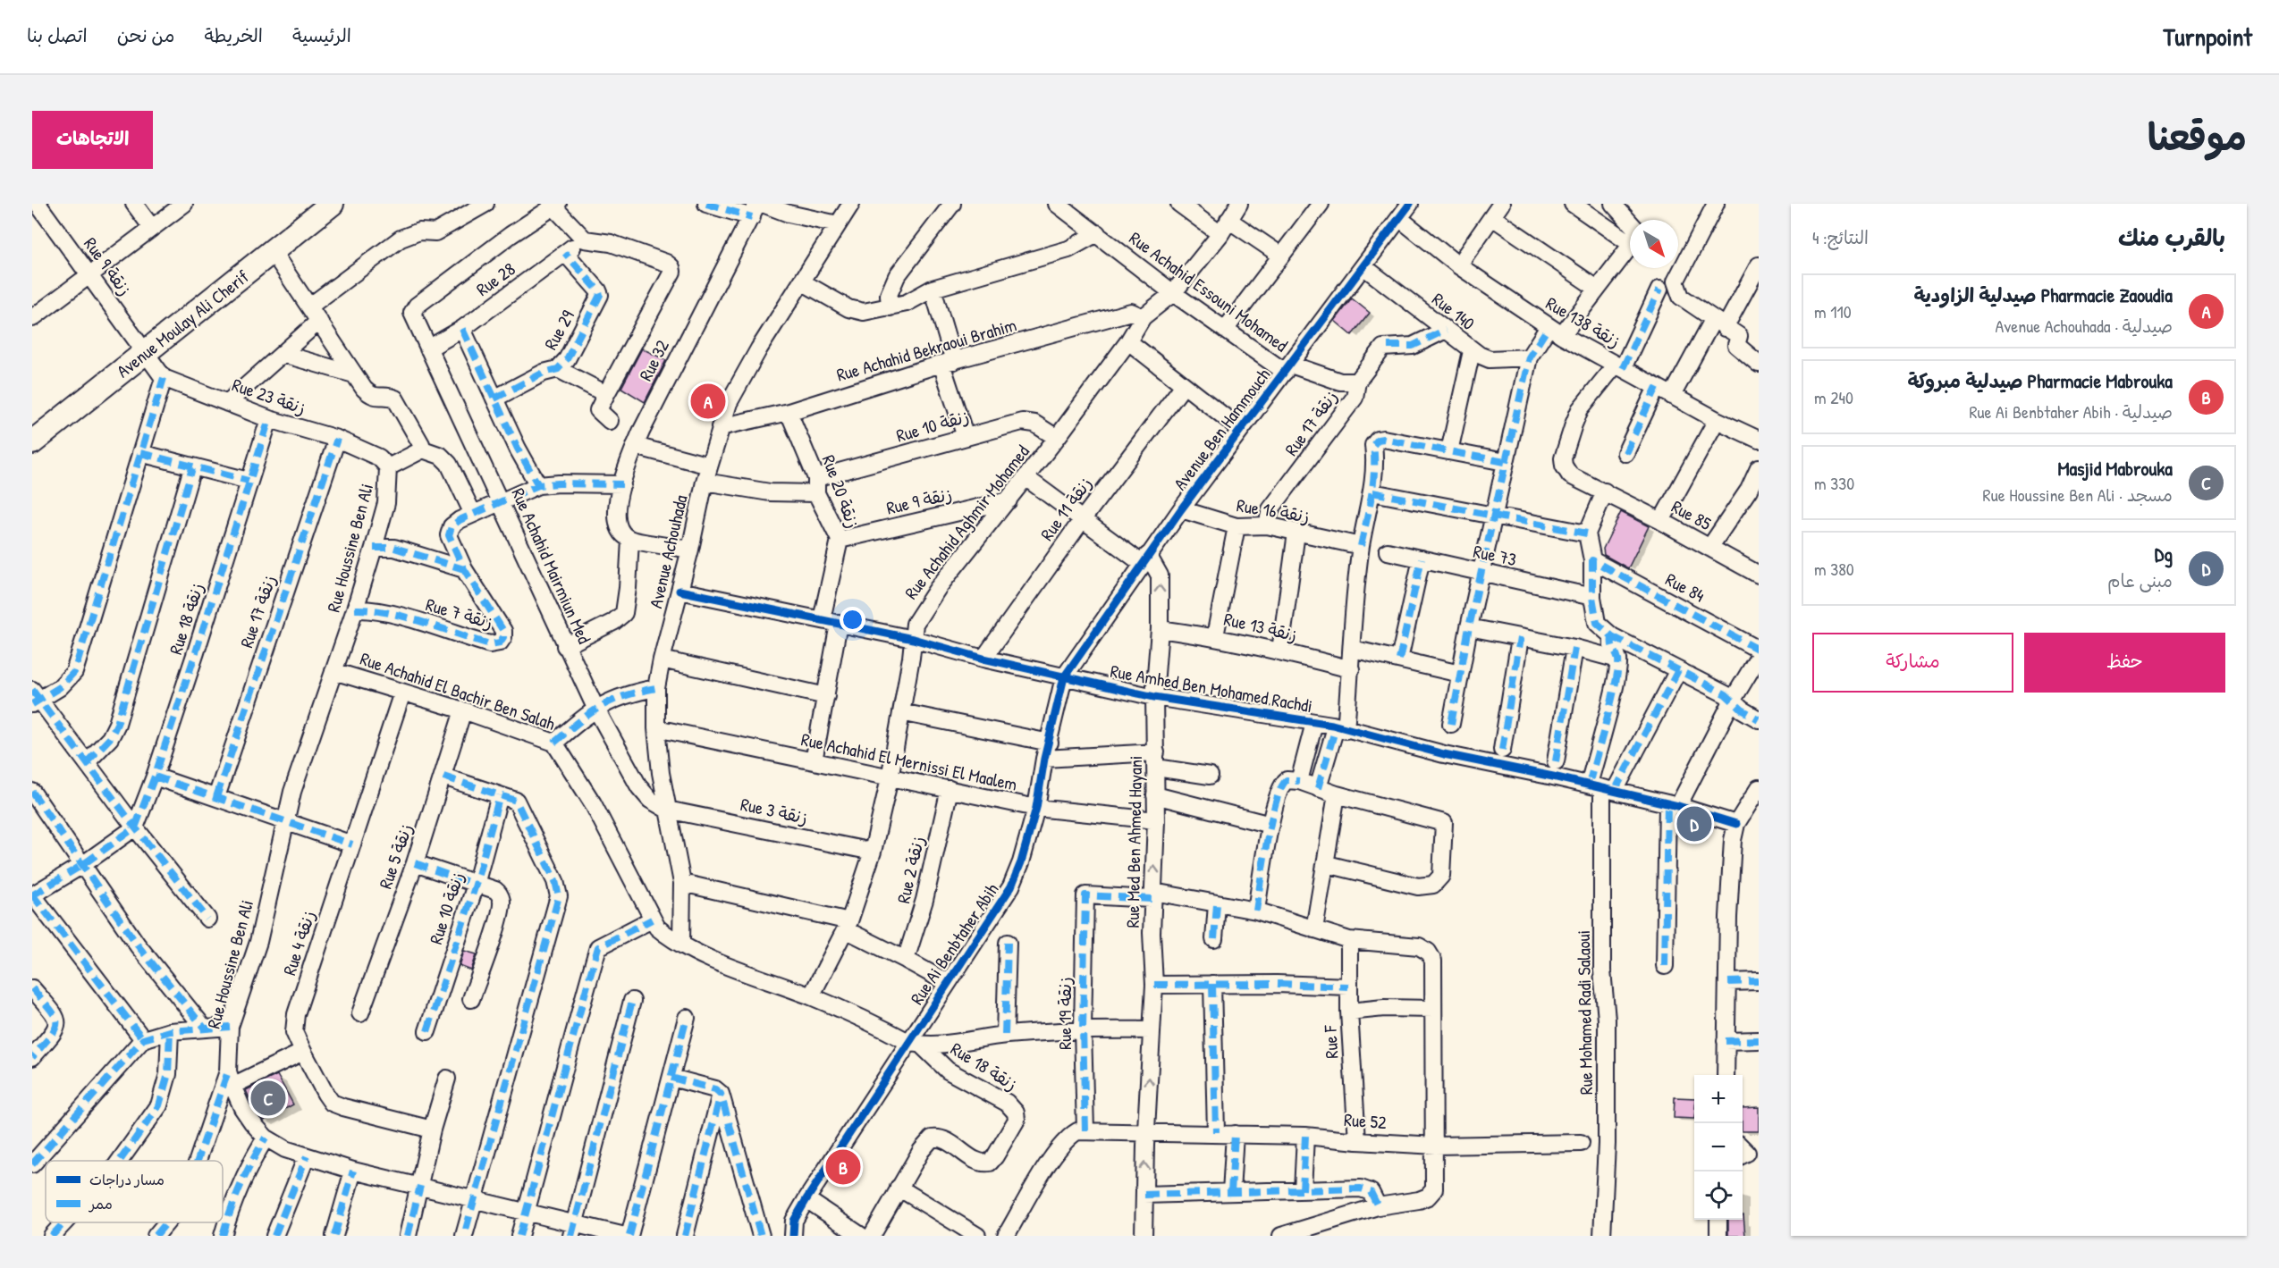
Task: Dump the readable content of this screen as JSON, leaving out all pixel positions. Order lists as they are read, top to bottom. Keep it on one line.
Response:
{"streets":{"street":["Rue 9 زنقة","Rue 28","Rue Achahid Essouni Mohamed","Rue 140","Rue 138 زنقة","Avenue Moulay Ali Cherif","Rue 29","Rue Achahid Bekraoui Brahim","Rue 32","Rue 23 زنقة","Rue 17 زنقة","Rue 10 زنقة","Avenue Ben Hammouch","Rue 20 زنقة","Rue 11 زنقة","Rue 16 زنقة","Rue 85","Rue Achahid Aghmir Mohamed","Rue Houssine Ben Ali","Avenue Achouhada","Rue 73","Rue Achahid Mairmiun Med","Rue 84","Rue 7 زنقة","Rue 18 زنقة","Rue 13 زنقة","Rue Amhed Ben Mohamed Rachdi","Rue Achahid El Bachir Ben Salah","Rue Achahid El Mernissi El Maalem","Rue 3 زنقة","Rue Med Ben Ahmed Hayani","Rue 5 زنقة","Rue 2 زنقة","Rue 4 زنقة","Rue Ai Benbtaher Abih","Rue Mohamed Radi Salaoui","Rue 19 زنقة","Rue F","Rue 52"]},"crossings":[["Rue 9 زنقة","Avenue Moulay Ali Cherif"],["Rue 9 زنقة","Rue 20 زنقة"],["Rue 9 زنقة","Rue Achahid Aghmir Mohamed"],["Rue 28","Rue 29"],["Rue 28","Rue Achahid Mairmiun Med"],["Rue Achahid Essouni Mohamed","Rue 17 زنقة"],["Rue Achahid Essouni Mohamed","Avenue Ben Hammouch"],["Rue Achahid Essouni Mohamed","Rue Achahid Aghmir Mohamed"],["Rue 140","Rue 17 زنقة"],["Rue 140","Avenue Ben Hammouch"],["Rue 138 زنقة","Avenue Ben Hammouch"],["Rue 138 زنقة","Rue 85"],["Rue Achahid Bekraoui Brahim","Rue 20 زنقة"],["Rue Achahid Bekraoui Brahim","Rue Achahid Aghmir Mohamed"],["Rue Achahid Bekraoui Brahim","Avenue Achouhada"],["Rue 23 زنقة","Rue 17 زنقة"],["Rue 23 زنقة","Rue Houssine Ben Ali"],["Rue 23 زنقة","Rue 18 زنقة"],["Rue 17 زنقة","Rue 16 زنقة"],["Rue 10 زنقة","Rue 20 زنقة"],["Rue 10 زنقة","Rue Achahid Aghmir Mohamed"],["Rue 10 زنقة","Avenue Achouhada"],["Avenue Ben Hammouch","Rue 16 زنقة"],["Avenue Ben Hammouch","Rue Amhed Ben Mohamed Rachdi"],["Avenue Ben Hammouch","Rue Med Ben Ahmed Hayani"],["Avenue Ben Hammouch","Rue Ai Benbtaher Abih"],["Rue 20 زنقة","Rue Amhed Ben Mohamed Rachdi"],["Rue 11 زنقة","Rue Amhed Ben Mohamed Rachdi"],["Rue Achahid Aghmir Mohamed","Rue Amhed Ben Mohamed Rachdi"],["Rue Achahid Aghmir Mohamed","Rue Achahid El Bachir Ben Salah"],["Rue Achahid Aghmir Mohamed","Rue Achahid El Mernissi El Maalem"],["Rue Achahid Aghmir Mohamed","Rue 3 زنقة"],["Rue Houssine Ben Ali","Rue 7 زنقة"],["Rue Houssine Ben Ali","Rue Achahid El Bachir Ben Salah"],["Avenue Achouhada","Rue Achahid Mairmiun Med"],["Avenue Achouhada","Rue Amhed Ben Mohamed Rachdi"],["Avenue Achouhada","Rue Achahid El Bachir Ben Salah"],["Avenue Achouhada","Rue Achahid El Mernissi El Maalem"],["Avenue Achouhada","Rue 3 زنقة"],["Rue Achahid Mairmiun Med","Rue 3 زنقة"],["Rue 18 زنقة","Rue Achahid El Bachir Ben Salah"],["Rue 18 زنقة","Rue Ai Benbtaher Abih"],["Rue 13 زنقة","Rue Med Ben Ahmed Hayani"],["Rue Amhed Ben Mohamed Rachdi","Rue Med Ben Ahmed Hayani"],["Rue Amhed Ben Mohamed Rachdi","Rue Ai Benbtaher Abih"],["Rue Amhed Ben Mohamed Rachdi","Rue Mohamed Radi Salaoui"],["Rue Achahid El Bachir Ben Salah","Rue 5 زنقة"],["Rue Achahid El Bachir Ben Salah","Rue 4 زنقة"],["Rue Achahid El Bachir Ben Salah","Rue Ai Benbtaher Abih"],["Rue Achahid El Mernissi El Maalem","Rue Med Ben Ahmed Hayani"],["Rue Achahid El Mernissi El Maalem","Rue 2 زنقة"],["Rue Achahid El Mernissi El Maalem","Rue Ai Benbtaher Abih"],["Rue Med Ben Ahmed Hayani","Rue 19 زنقة"],["Rue Med Ben Ahmed Hayani","Rue 52"],["Rue 19 زنقة","Rue 52"],["Rue F","Rue 52"]],"legend":["مسار دراجات","ممر"],"north":"bottom right","page":{"header":"Turnpoint","nav":["الرئيسية","الخريطة","من نحن","اتصل بنا"],"title":"موقعنا","buttons":["الاتجاهات",["حفظ","مشاركة"]],"heading":["بالقرب منك","النتائج: 4"],"list":[{"mark":"A","name":"Pharmacie Zaoudia صيدلية الزاودية","note":"صيدلية · Avenue Achouhada","value":"110 m"},{"mark":"B","name":"Pharmacie Mabrouka صيدلية مبروكة","note":"صيدلية · Rue Ai Benbtaher Abih","value":"240 m"},{"mark":"C","name":"Masjid Mabrouka","note":"مسجد · Rue Houssine Ben Ali","value":"330 m"},{"mark":"D","name":"Dg","note":"مبنى عام","value":"380 m"}],"pins":["A","D","C","B"],"map_buttons":["+","−"]}}
